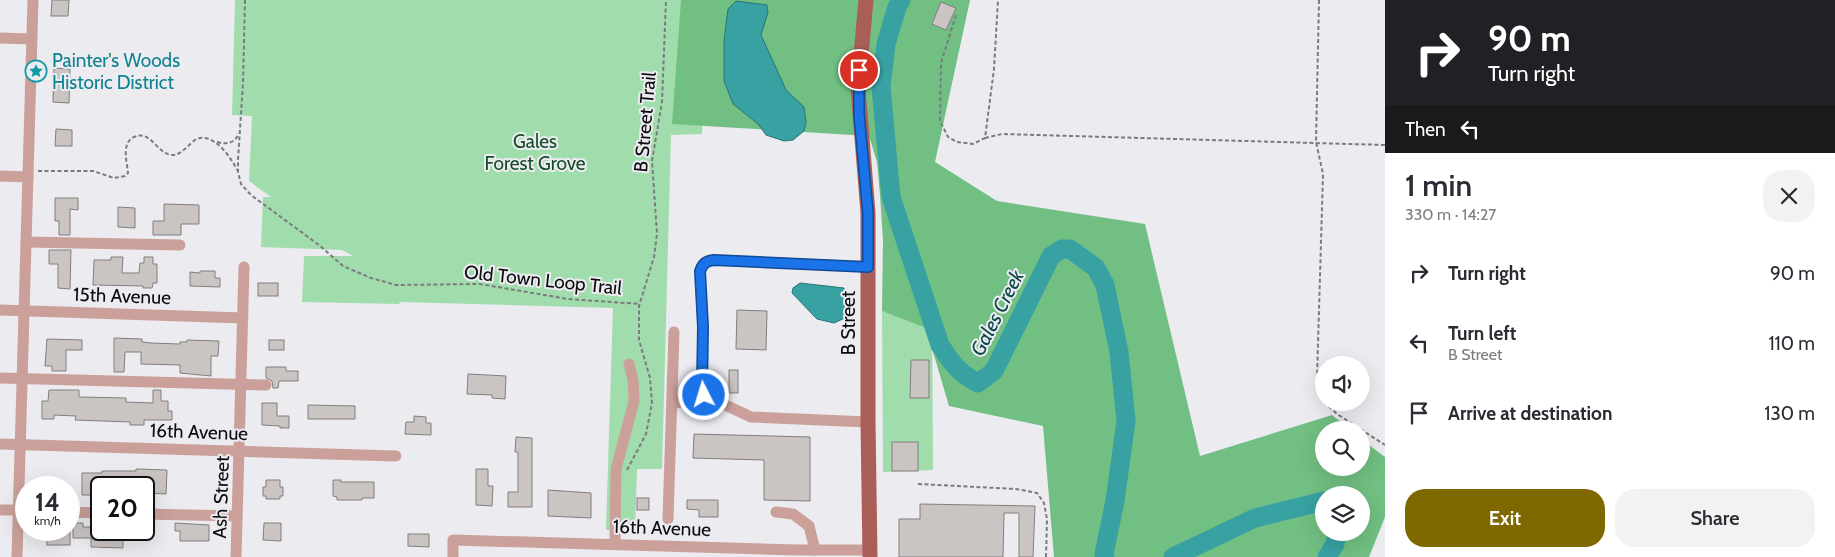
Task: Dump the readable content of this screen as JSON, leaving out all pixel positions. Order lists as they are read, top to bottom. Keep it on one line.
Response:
{"streets":{"main road":["B Street"],"street":["15th Avenue","16th Avenue","Ash Street"],"path":["B Street Trail","Old Town Loop Trail"]},"crossings":[["B Street Trail","Old Town Loop Trail"],["15th Avenue","Ash Street"],["B Street","16th Avenue"],["16th Avenue","Ash Street"]],"water":["Gales Creek"],"parks":["Gales Forest Grove"],"places":{"place":["Painter's Woods Historic District"]},"page":{"turn":["90 m","Turn right"],"then":"Then","heading":["1 min","330 m · 14:27"],"list":[{"name":"Turn right","value":"90 m"},{"name":"Turn left","note":"B Street","value":"110 m"},{"name":"Arrive at destination","value":"130 m"}],"speed":"14 km/h","limit":"20","buttons":["Exit","Share"]}}
